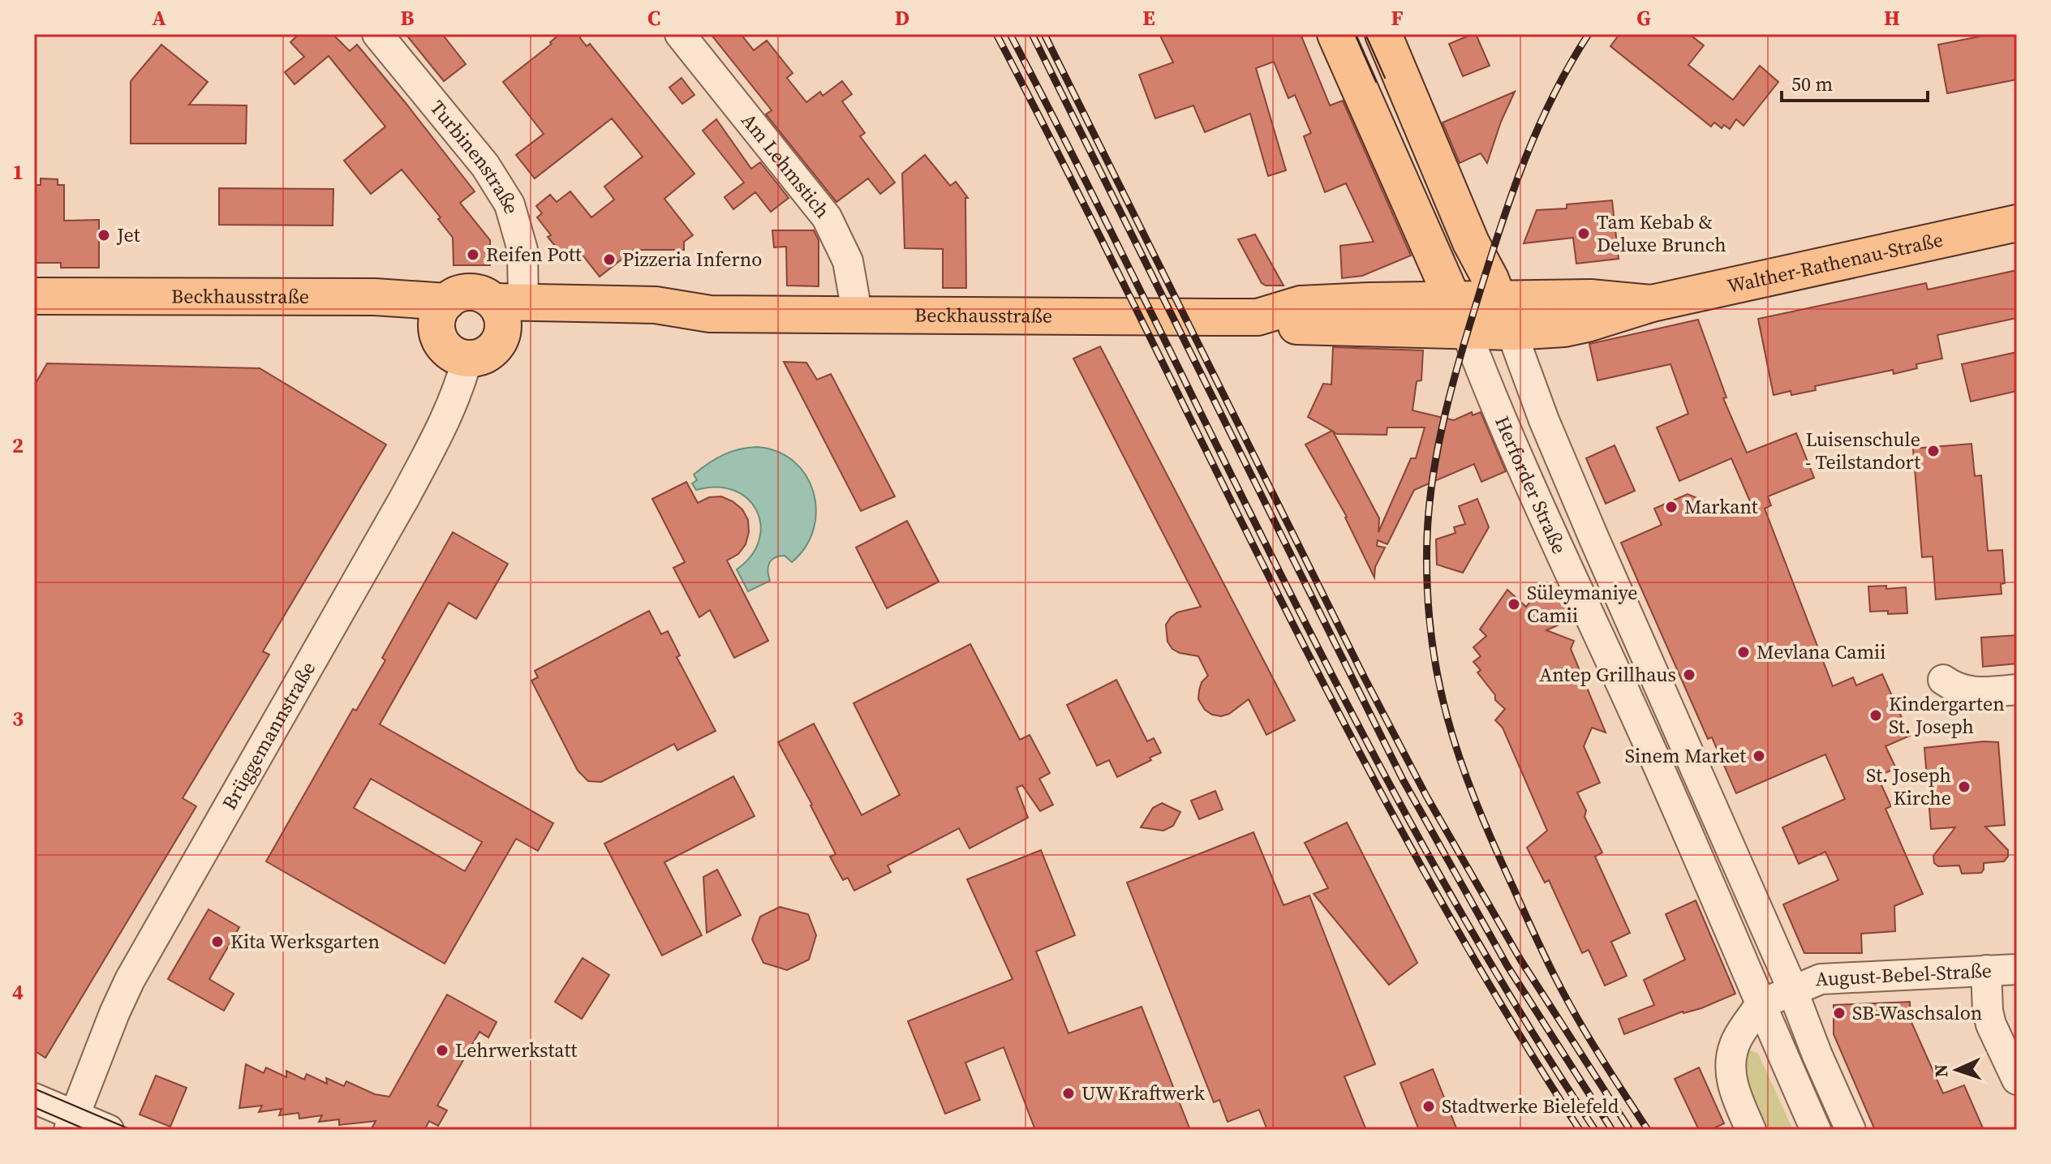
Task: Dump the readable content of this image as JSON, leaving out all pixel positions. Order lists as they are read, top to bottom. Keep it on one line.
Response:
{"streets":{"main road":["Walther-Rathenau-Straße","Beckhausstraße","Herforder Straße"],"street":["Turbinenstraße","Am Lehmstich","Brüggemannstraße","August-Bebel-Straße"]},"crossings":[["Turbinenstraße","Beckhausstraße"],["Turbinenstraße","Brüggemannstraße"],["Am Lehmstich","Beckhausstraße"],["Walther-Rathenau-Straße","Beckhausstraße"],["Walther-Rathenau-Straße","Herforder Straße"],["Beckhausstraße","Herforder Straße"],["Beckhausstraße","Brüggemannstraße"],["Herforder Straße","August-Bebel-Straße"]],"places":["Tam Kebab & Deluxe Brunch","Jet","Reifen Pott","Pizzeria Inferno","Luisenschule - Teilstandort","Markant","Süleymaniye Camii","Mevlana Camii","Antep Grillhaus","Kindergarten St. Joseph","Sinem Market","St. Joseph Kirche","Kita Werksgarten","SB-Waschsalon","Lehrwerkstatt","UW Kraftwerk","Stadtwerke Bielefeld"],"scale_bar":"50 m","north":"left","grid":{"columns":["A","B","C","D","E","F","G","H"],"rows":["1","2","3","4"]}}
